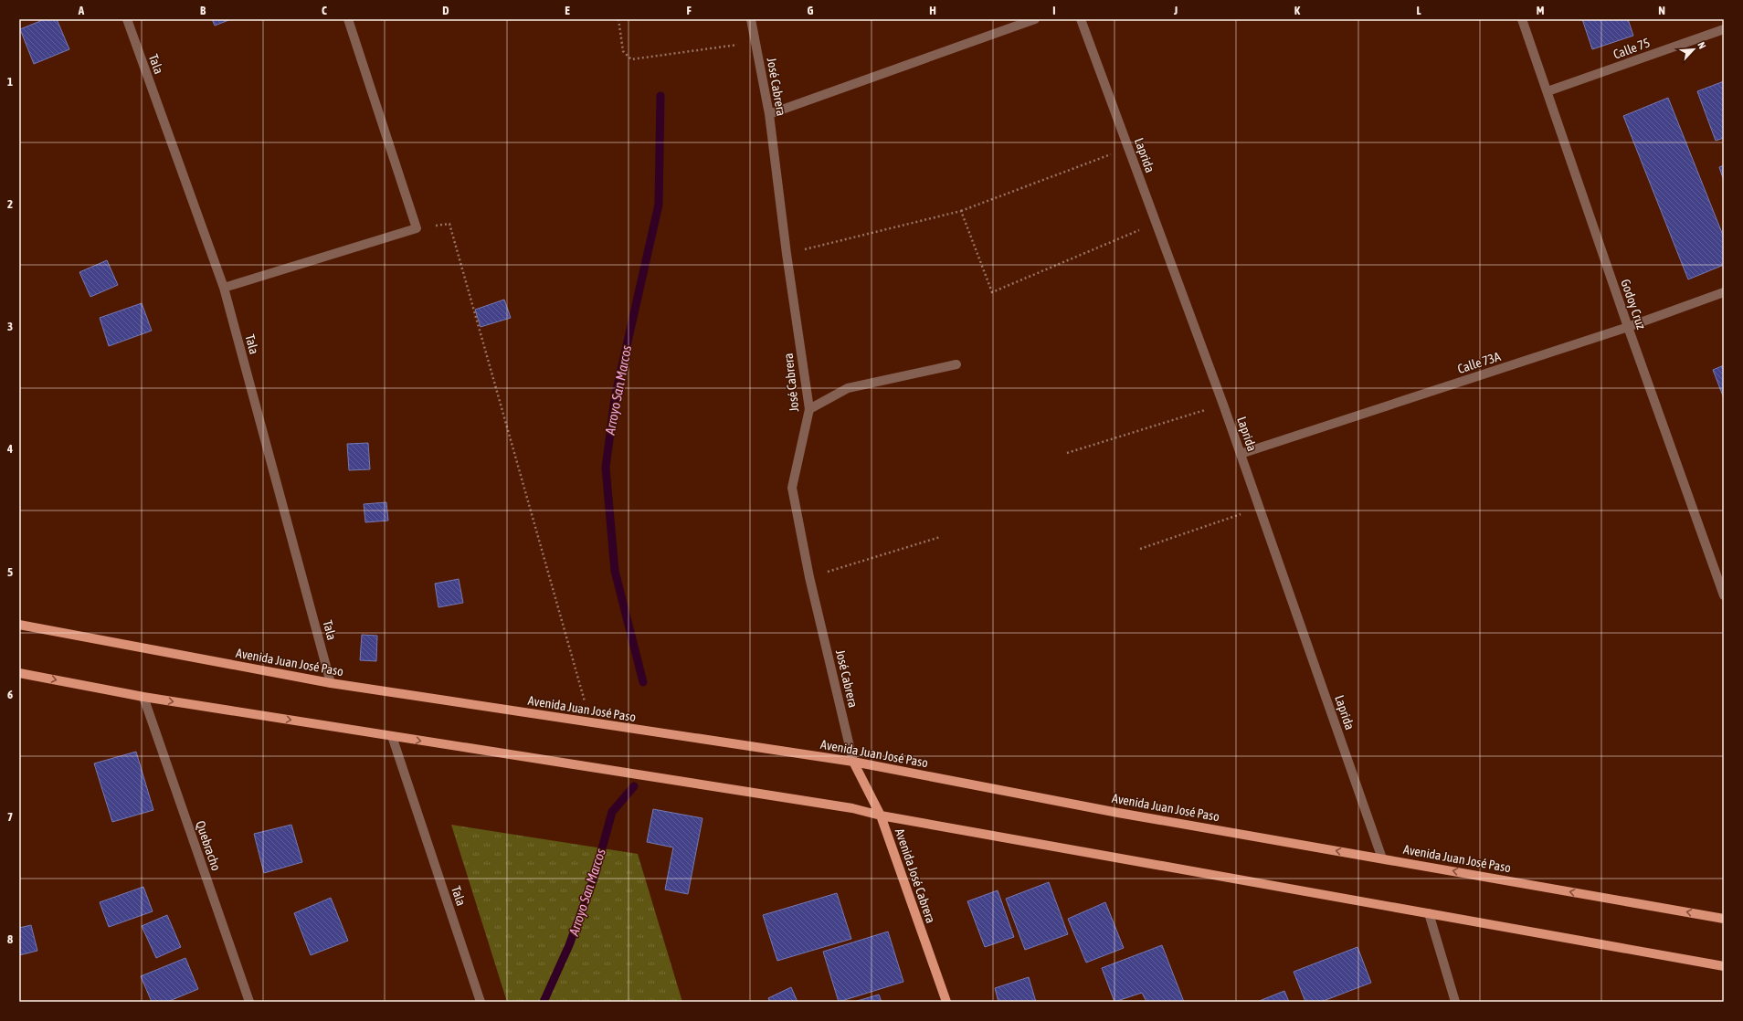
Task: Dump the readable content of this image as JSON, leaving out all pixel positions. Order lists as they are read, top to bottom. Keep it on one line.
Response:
{"streets":{"main road":["Avenida Juan José Paso","Avenida José Cabrera"],"street":["Calle 75","Tala","José Cabrera","Laprida","Godoy Cruz","Calle 73A","Quebracho"]},"crossings":[["Calle 75","Godoy Cruz"],["Tala","Avenida Juan José Paso"],["José Cabrera","Avenida Juan José Paso"],["José Cabrera","Avenida José Cabrera"],["Laprida","Calle 73A"],["Laprida","Avenida Juan José Paso"],["Godoy Cruz","Calle 73A"],["Avenida Juan José Paso","Avenida José Cabrera"]],"water":["Arroyo San Marcos"],"north":"top right","grid":{"columns":["A","B","C","D","E","F","G","H","I","J","K","L","M","N"],"rows":["1","2","3","4","5","6","7","8"]}}
